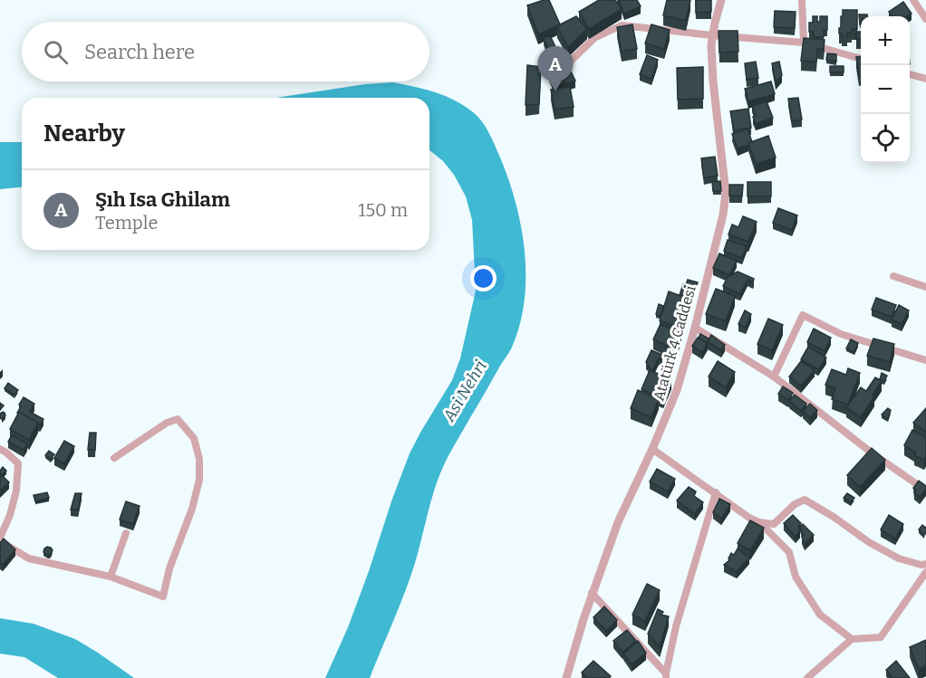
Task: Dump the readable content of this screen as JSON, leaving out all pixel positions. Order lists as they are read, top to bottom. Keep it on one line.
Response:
{"streets":{"street":["Atatürk 4 Caddesi"]},"water":["Asi Nehri"],"page":{"map_buttons":["+","−"],"search":"Search here","pins":"A","heading":"Nearby","list":[{"mark":"A","name":"Şıh Isa Ghilam","note":"Temple","value":"150 m"}]}}
